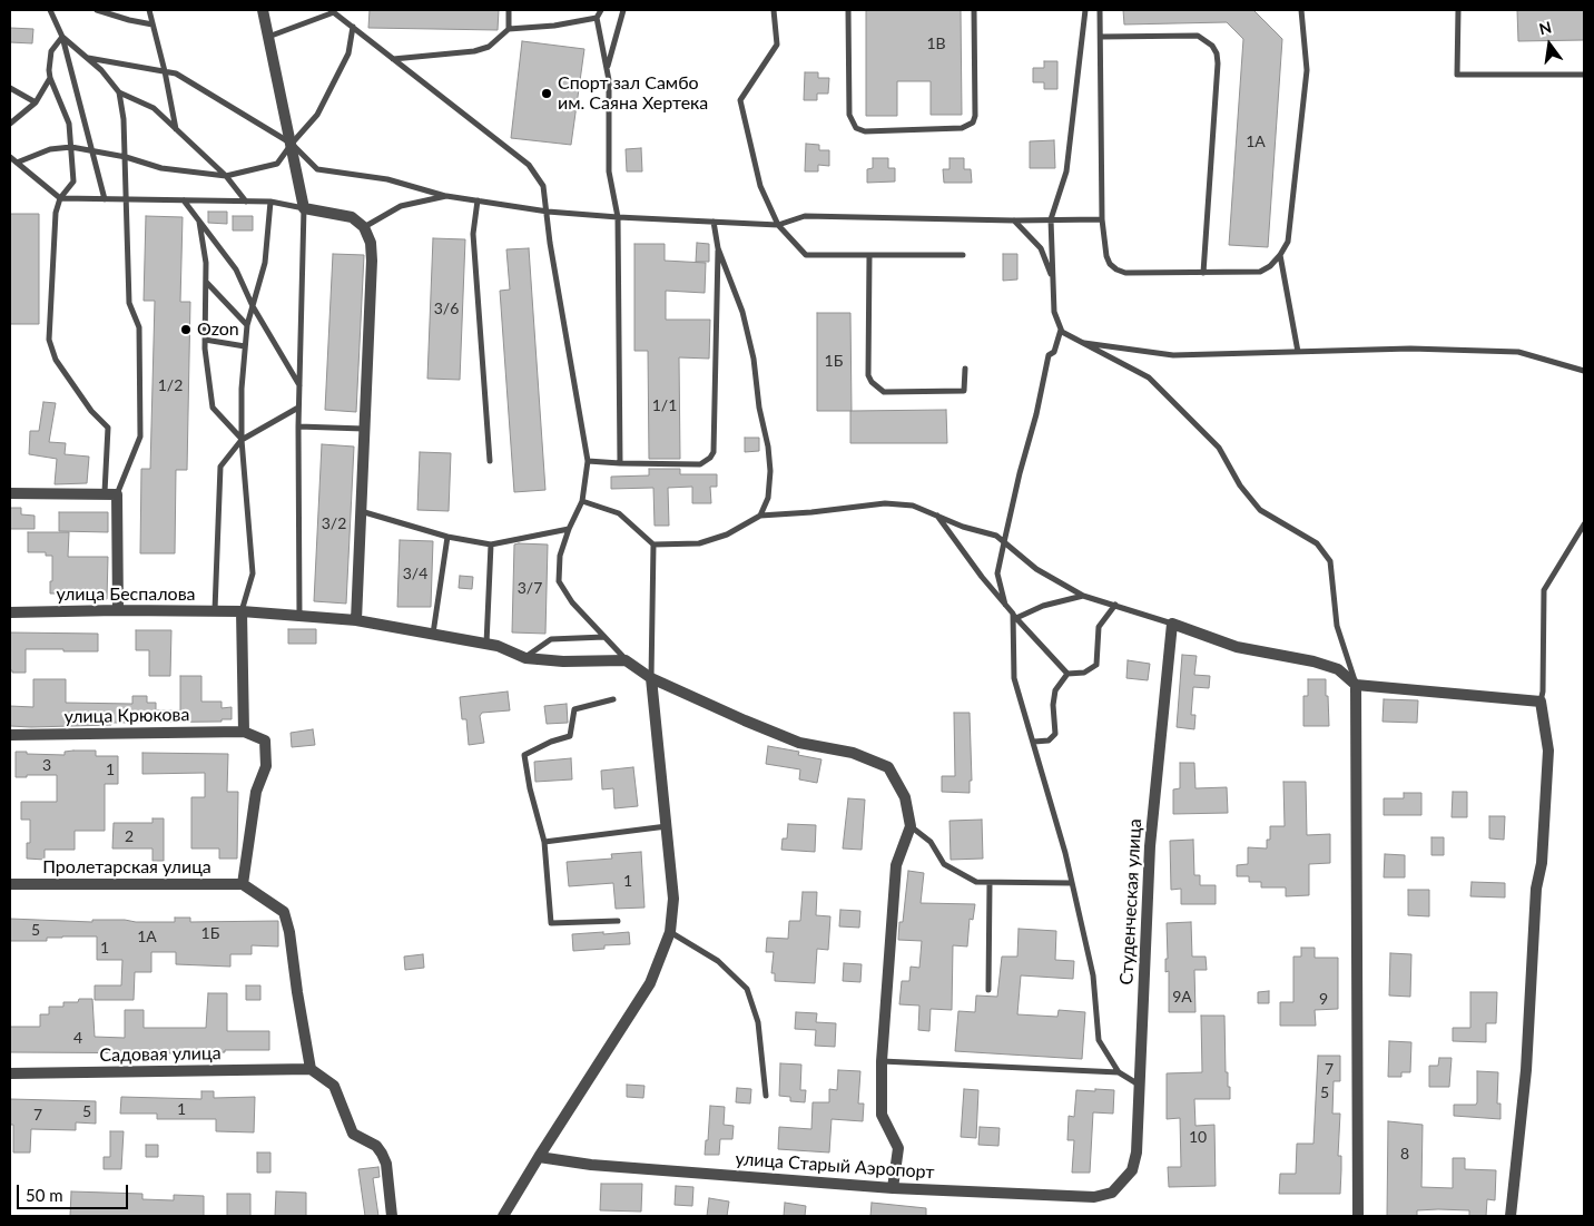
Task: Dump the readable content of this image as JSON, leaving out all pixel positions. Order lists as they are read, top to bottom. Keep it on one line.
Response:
{"streets":{"street":["улица Беспалова","улица Крюкова","Пролетарская улица","Студенческая улица","Садовая улица","улица Старый Аэропорт"]},"crossings":[["Студенческая улица","улица Старый Аэропорт"]],"places":["Спорт зал Самбо им. Саяна Хертека","Ozon"],"house_numbers":["1В","1А","3/6","1Б","1/2","1/1","3/2","3/4","3/7","3","1","2","1","5","1Б","1А","1","9А","9","4","7","5","1","5","7","10","8"],"scale_bar":"50 m","north":"top"}
